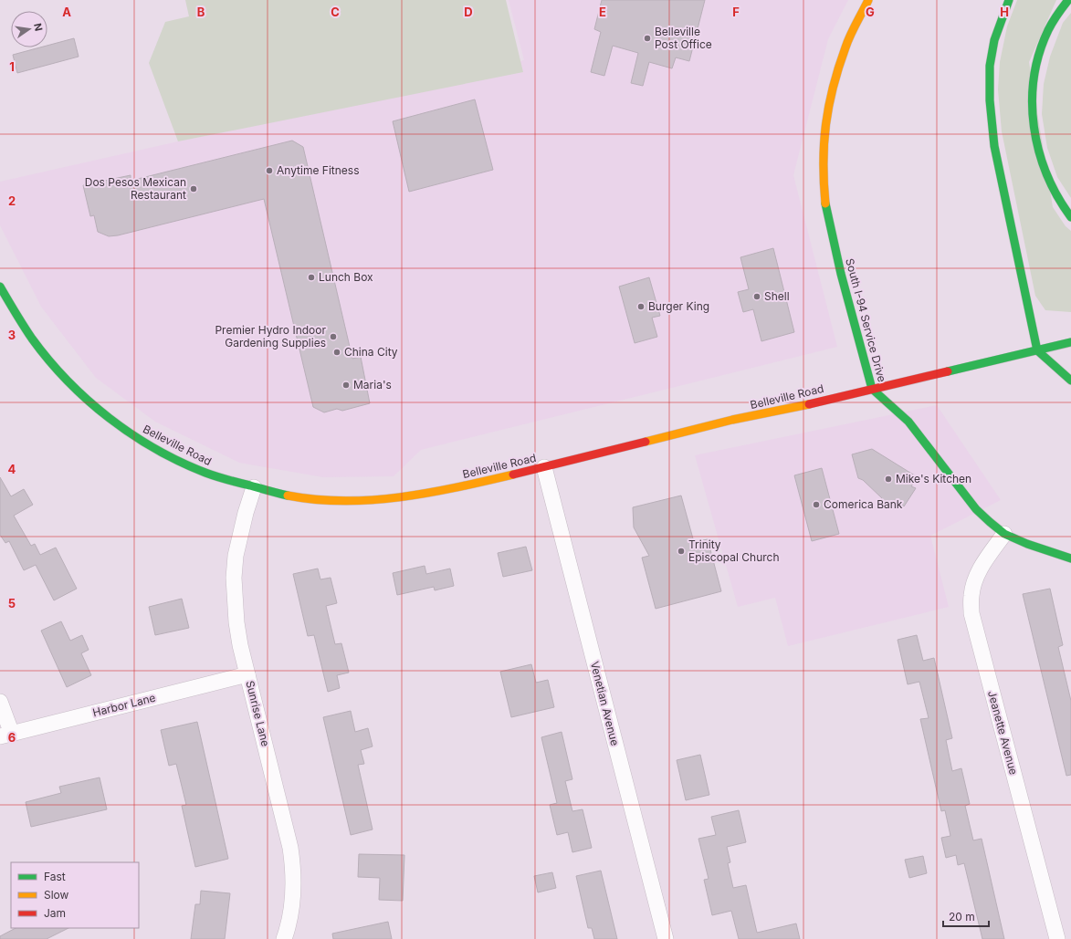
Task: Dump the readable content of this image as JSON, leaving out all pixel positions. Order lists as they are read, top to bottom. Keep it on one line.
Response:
{"streets":{"main road":["South I-94 Service Drive","Belleville Road"],"street":["Venetian Avenue","Harbor Lane","Sunrise Lane","Jeanette Avenue"]},"crossings":[["South I-94 Service Drive","Belleville Road"],["South I-94 Service Drive","Jeanette Avenue"],["Belleville Road","Venetian Avenue"],["Belleville Road","Sunrise Lane"],["Harbor Lane","Sunrise Lane"]],"places":["Belleville Post Office","Anytime Fitness","Dos Pesos Mexican Restaurant","Lunch Box","Shell","Burger King","Premier Hydro Indoor Gardening Supplies","China City","Maria's","Mike's Kitchen","Comerica Bank","Trinity Episcopal Church"],"legend":["Fast","Slow","Jam"],"scale_bar":"20 m","north":"right","grid":{"columns":["A","B","C","D","E","F","G","H"],"rows":["1","2","3","4","5","6"]}}
